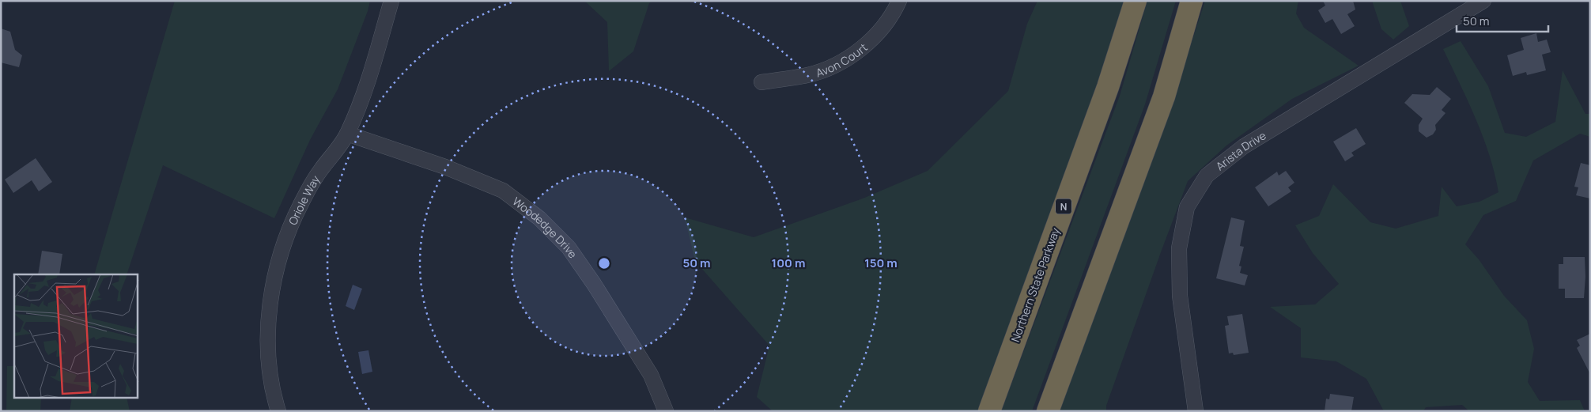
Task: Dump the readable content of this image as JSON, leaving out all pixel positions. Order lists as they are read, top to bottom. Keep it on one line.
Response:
{"streets":{"highway":["N","Northern State Parkway"],"street":["Avon Court","Arista Drive","Oriole Way","Woodedge Drive"]},"crossings":[["Oriole Way","Woodedge Drive"]],"scale_bar":"50 m","rings":["50 m","100 m","150 m"]}
